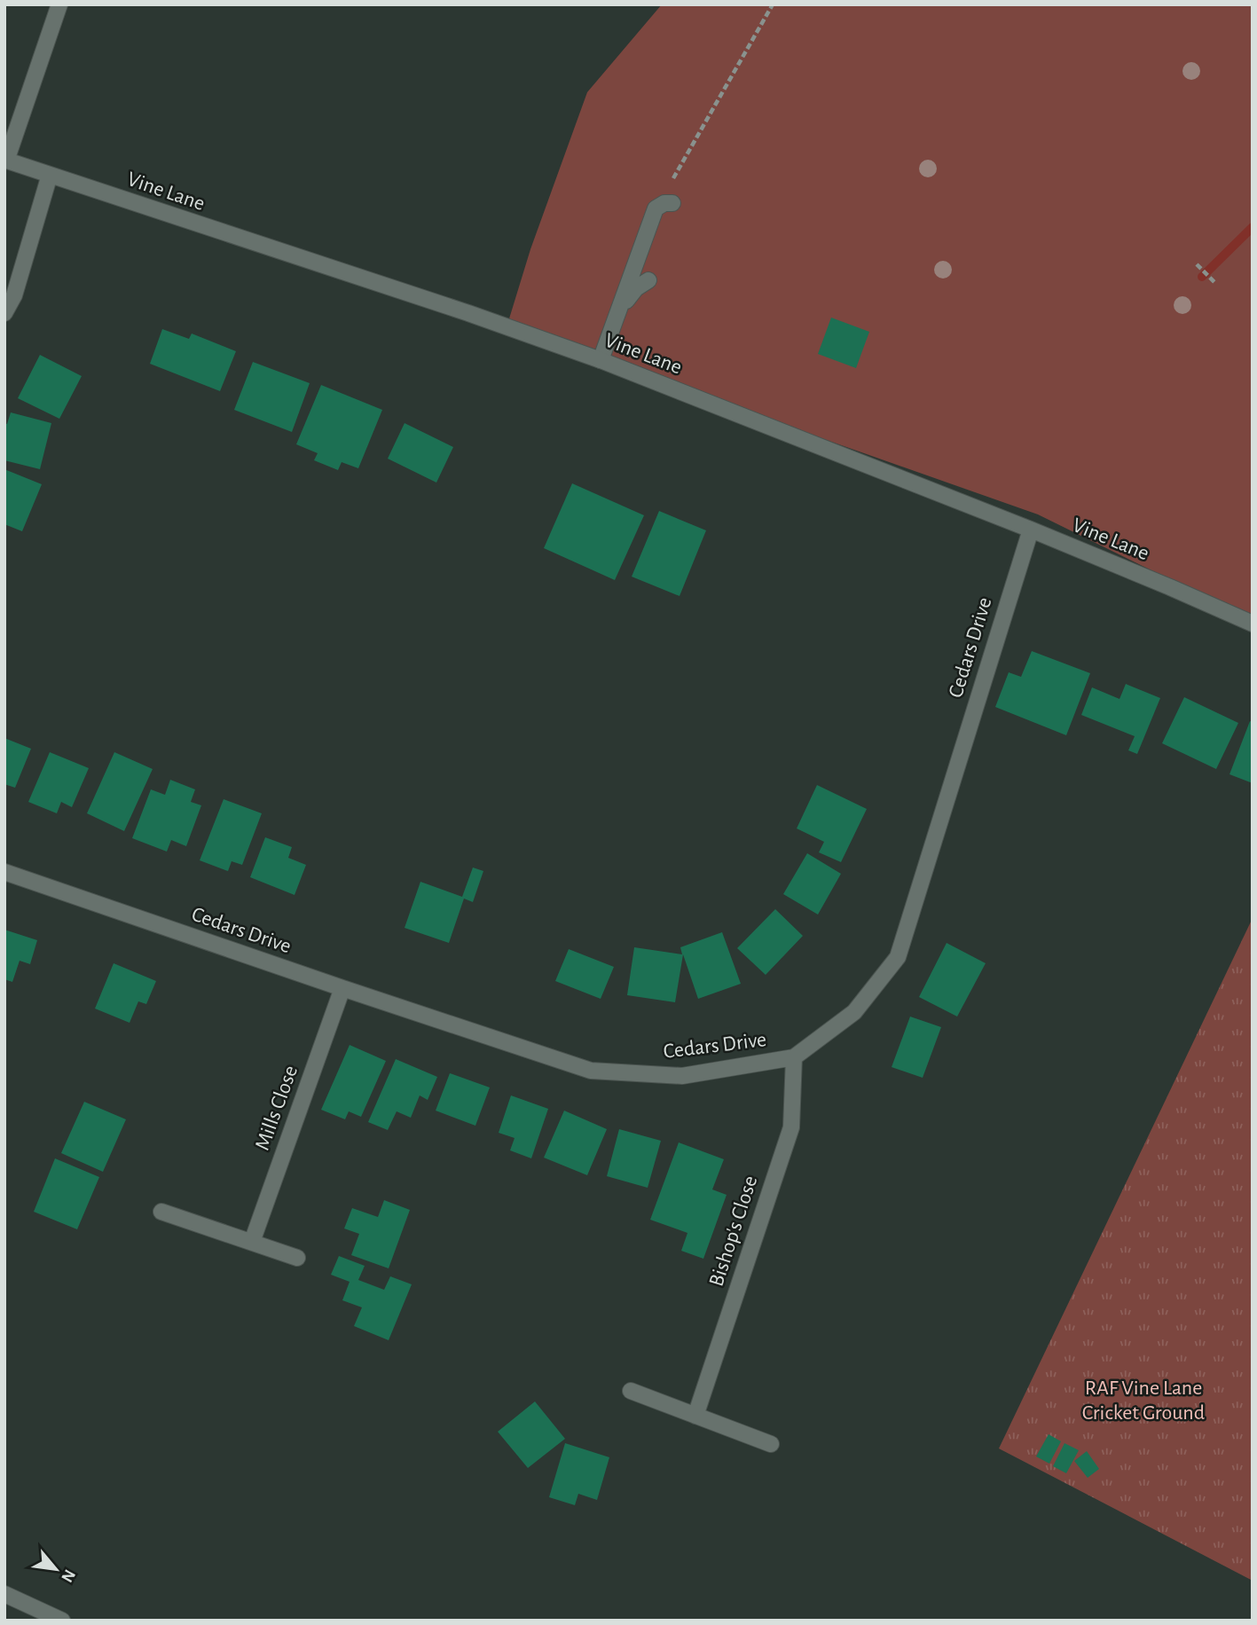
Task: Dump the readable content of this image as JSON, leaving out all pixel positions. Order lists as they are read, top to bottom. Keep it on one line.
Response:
{"streets":{"street":["Vine Lane","Cedars Drive","Mills Close","Bishop's Close"]},"crossings":[["Vine Lane","Cedars Drive"],["Cedars Drive","Mills Close"],["Cedars Drive","Bishop's Close"]],"parks":["RAF Vine Lane Cricket Ground"],"north":"bottom right"}
